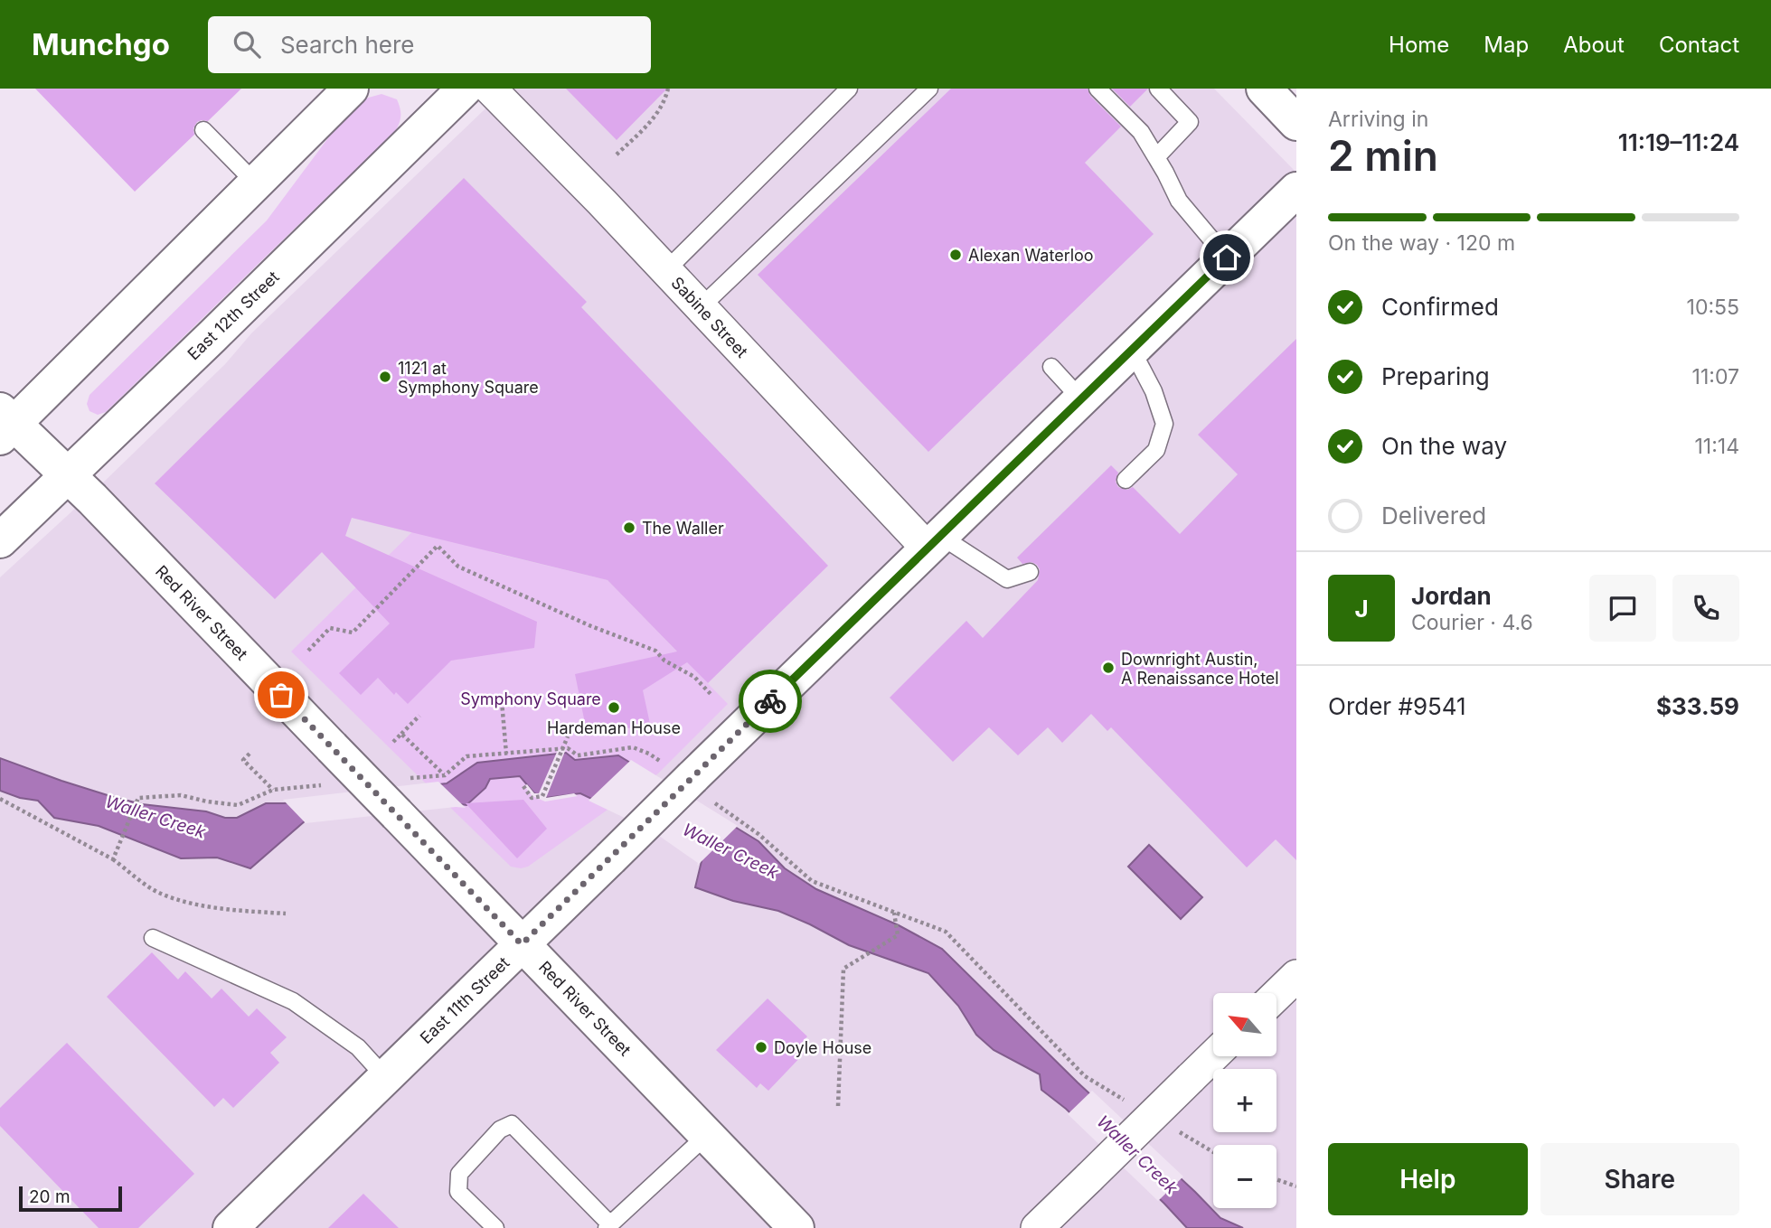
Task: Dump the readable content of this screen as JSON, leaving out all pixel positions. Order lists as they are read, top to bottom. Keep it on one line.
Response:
{"streets":{"main road":["East 12th Street","Red River Street","East 11th Street"],"street":["Sabine Street"]},"crossings":[["East 12th Street","Red River Street"],["Sabine Street","East 11th Street"],["Red River Street","East 11th Street"]],"water":["Waller Creek"],"parks":["Symphony Square"],"places":["Alexan Waterloo","1121 at Symphony Square","The Waller","Downright Austin, A Renaissance Hotel","Hardeman House","Doyle House"],"scale_bar":"20 m","north":"top left","page":{"header":"Munchgo","search":"Search here","nav":["Home","Map","About","Contact"],"heading":["2 min","Arriving in","11:19–11:24"],"panel":["Jordan","Courier · 4.6","Order #9541","$33.59"],"bar":"On the way · 120 m","list":[["Confirmed","10:55"],["Preparing","11:07"],["On the way","11:14"],"Delivered"],"round":"J","map_buttons":["+","−"],"buttons":["Help","Share"],"scale":"20 m"}}
